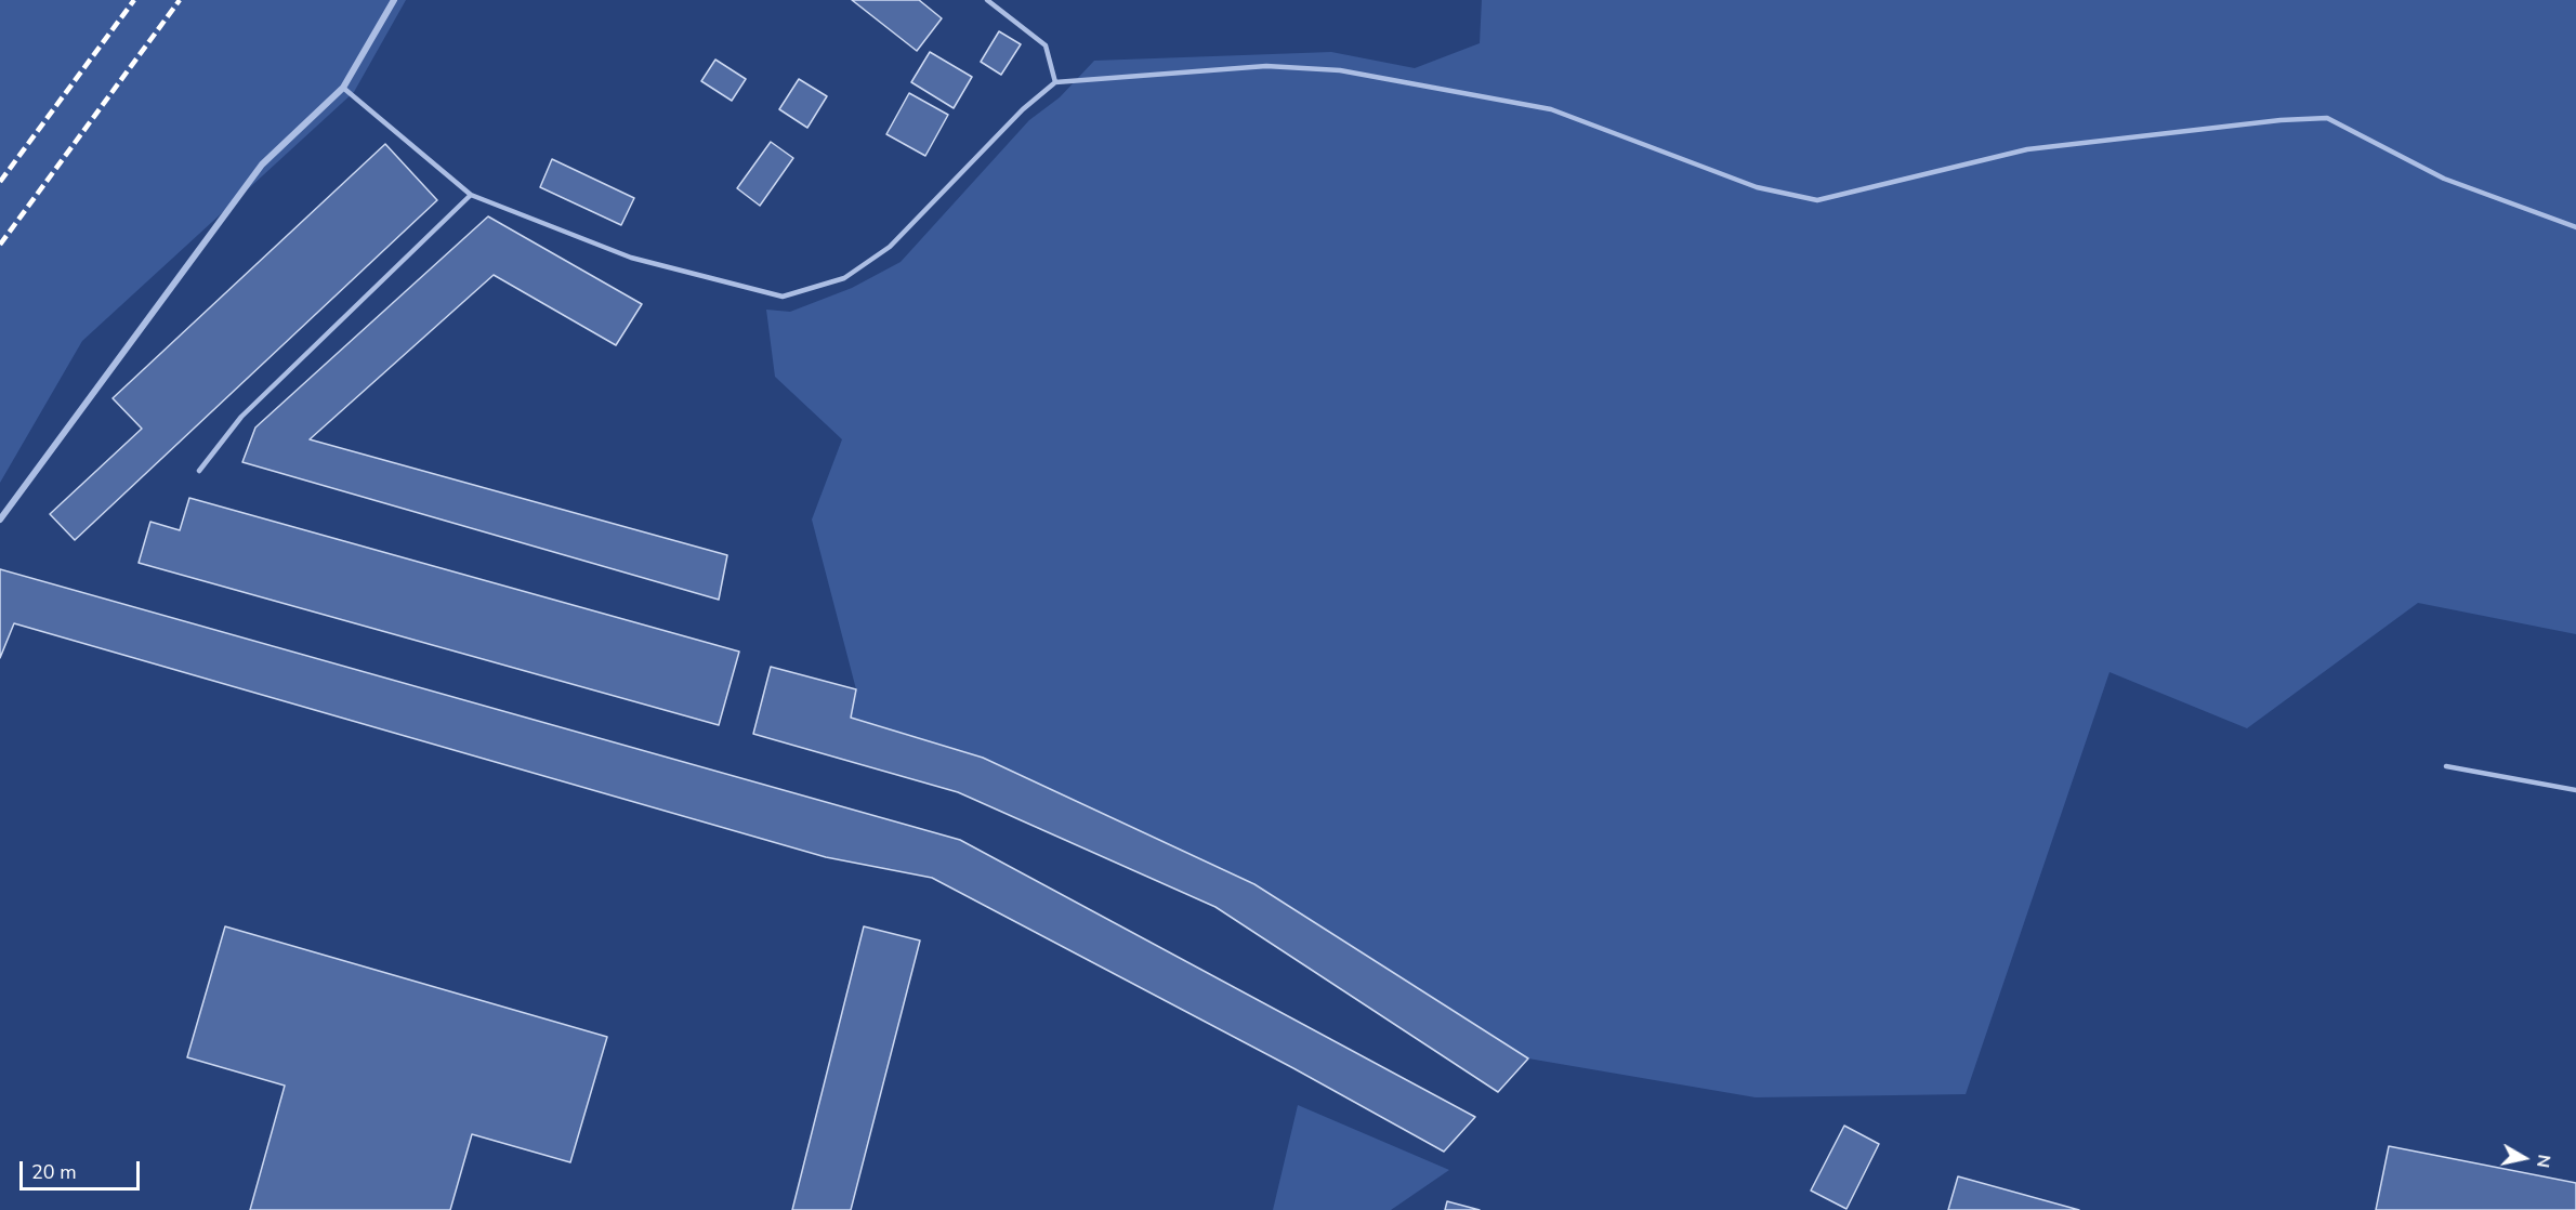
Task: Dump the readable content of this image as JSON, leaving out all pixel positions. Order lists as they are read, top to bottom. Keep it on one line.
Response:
{"scale_bar":"20 m","north":"right"}
